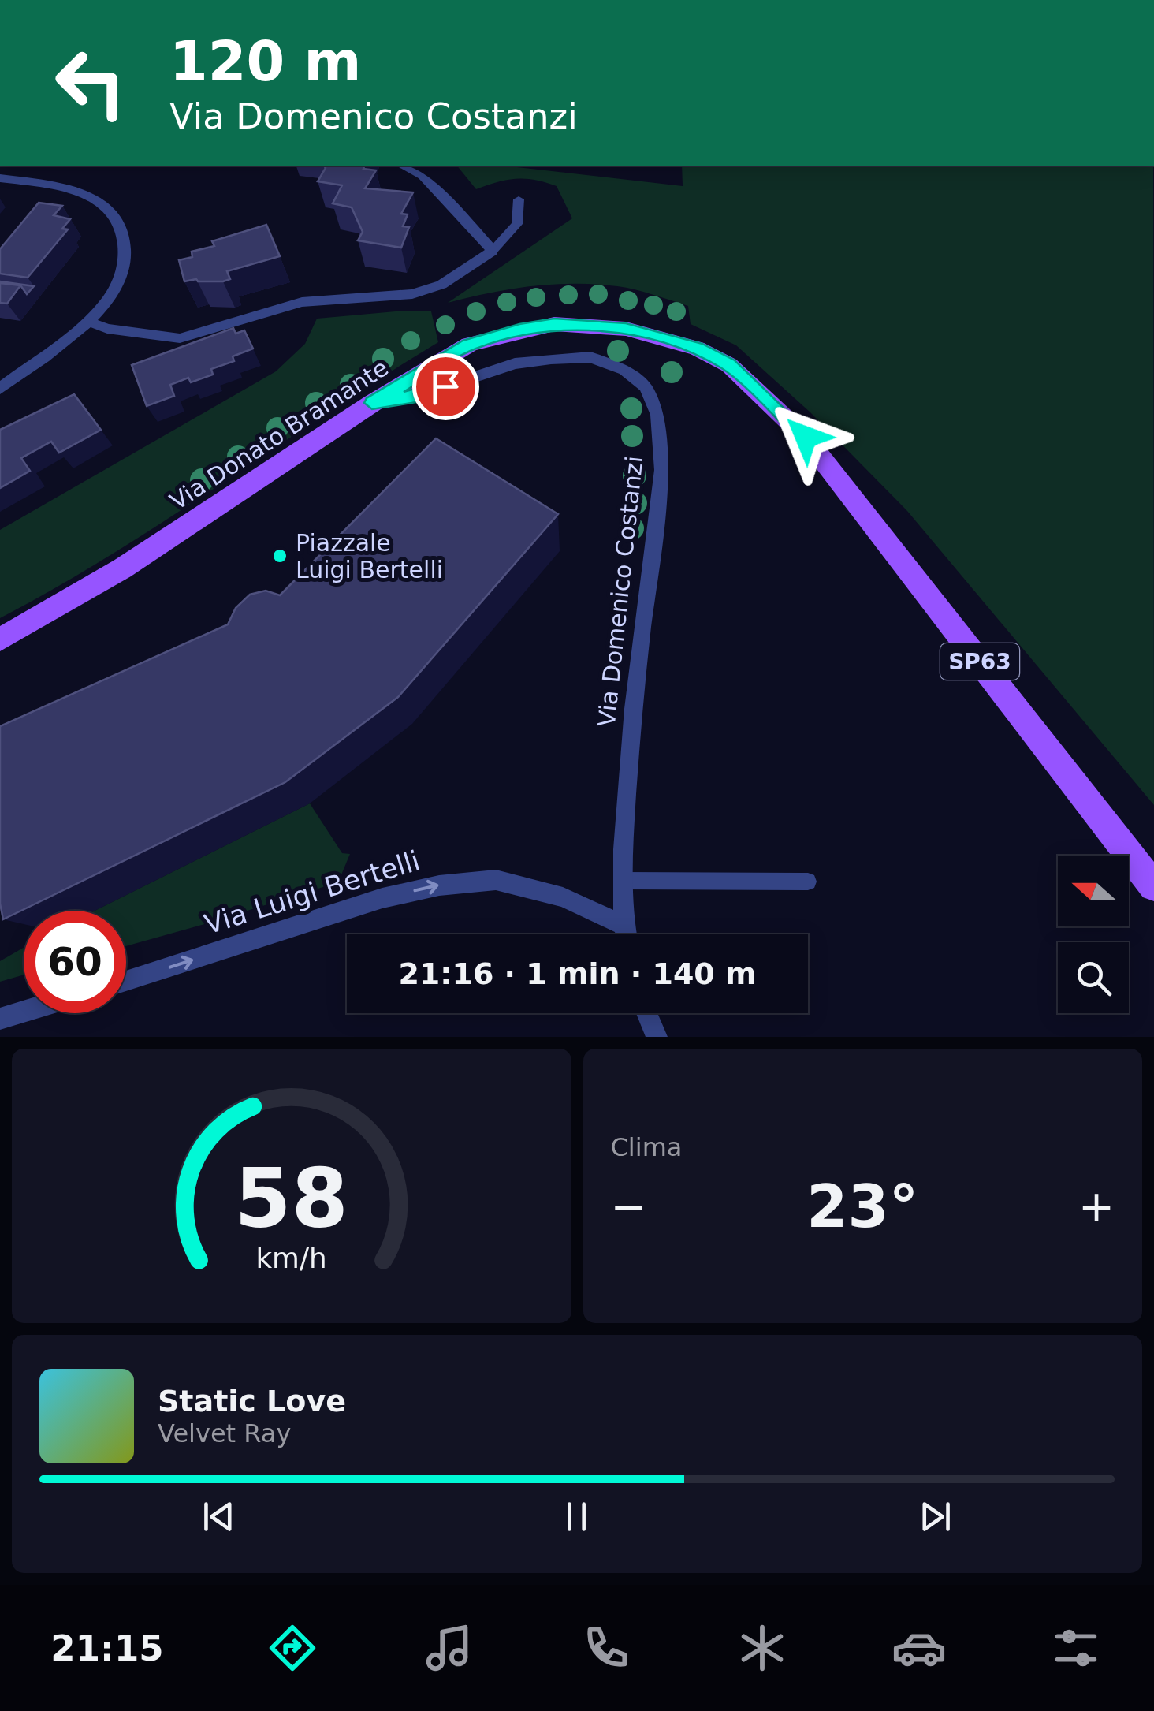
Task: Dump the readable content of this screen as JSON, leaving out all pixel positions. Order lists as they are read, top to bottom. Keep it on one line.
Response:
{"streets":{"main road":["Via Donato Bramante","SP63"],"street":["Via Domenico Costanzi","Via Luigi Bertelli"]},"crossings":[["Via Donato Bramante","Via Domenico Costanzi"],["Via Domenico Costanzi","Via Luigi Bertelli"]],"one_way":["Via Luigi Bertelli"],"places":["Piazzale Luigi Bertelli"],"north":"left","page":{"turn":["120 m","Via Domenico Costanzi"],"limit":"60","trip":"21:16 · 1 min · 140 m","tile":"Clima","heat":["−","23°","+"],"song":["Static Love","Velvet Ray"],"tabs":"21:15","gauge":["58","km/h"]}}
